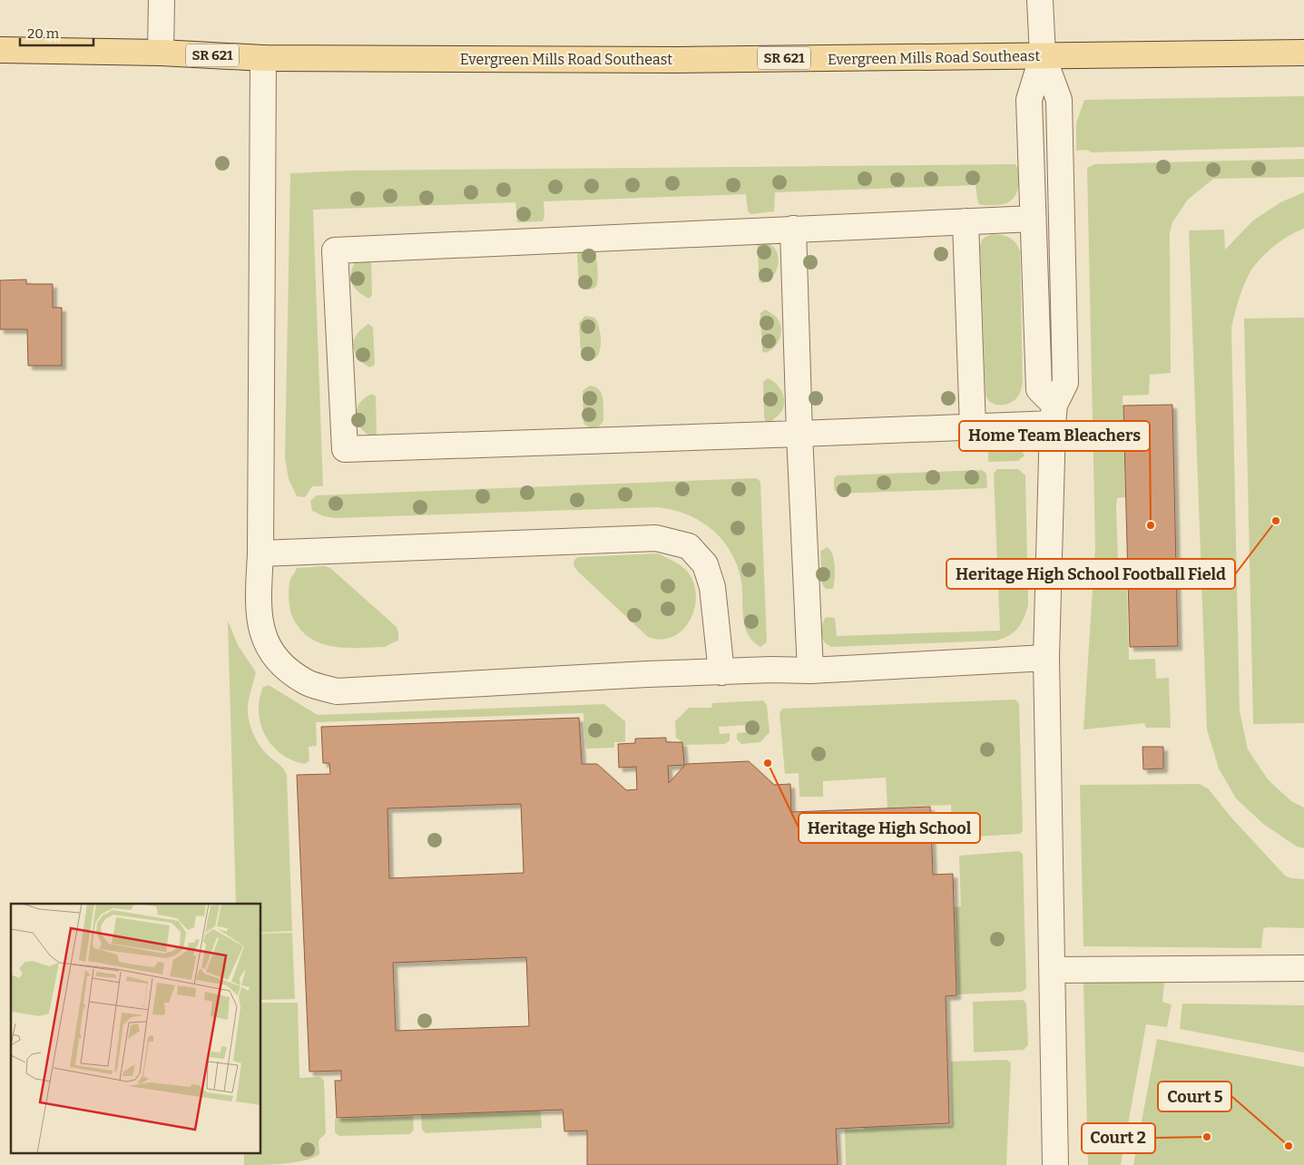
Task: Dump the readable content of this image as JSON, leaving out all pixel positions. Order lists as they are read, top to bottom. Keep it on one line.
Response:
{"streets":{"main road":["SR 621","Evergreen Mills Road Southeast"]},"crossings":[["SR 621","Evergreen Mills Road Southeast"]],"places":["Heritage High School Football Field","Home Team Bleachers","Heritage High School","Court 2","Court 5"],"scale_bar":"20 m"}
